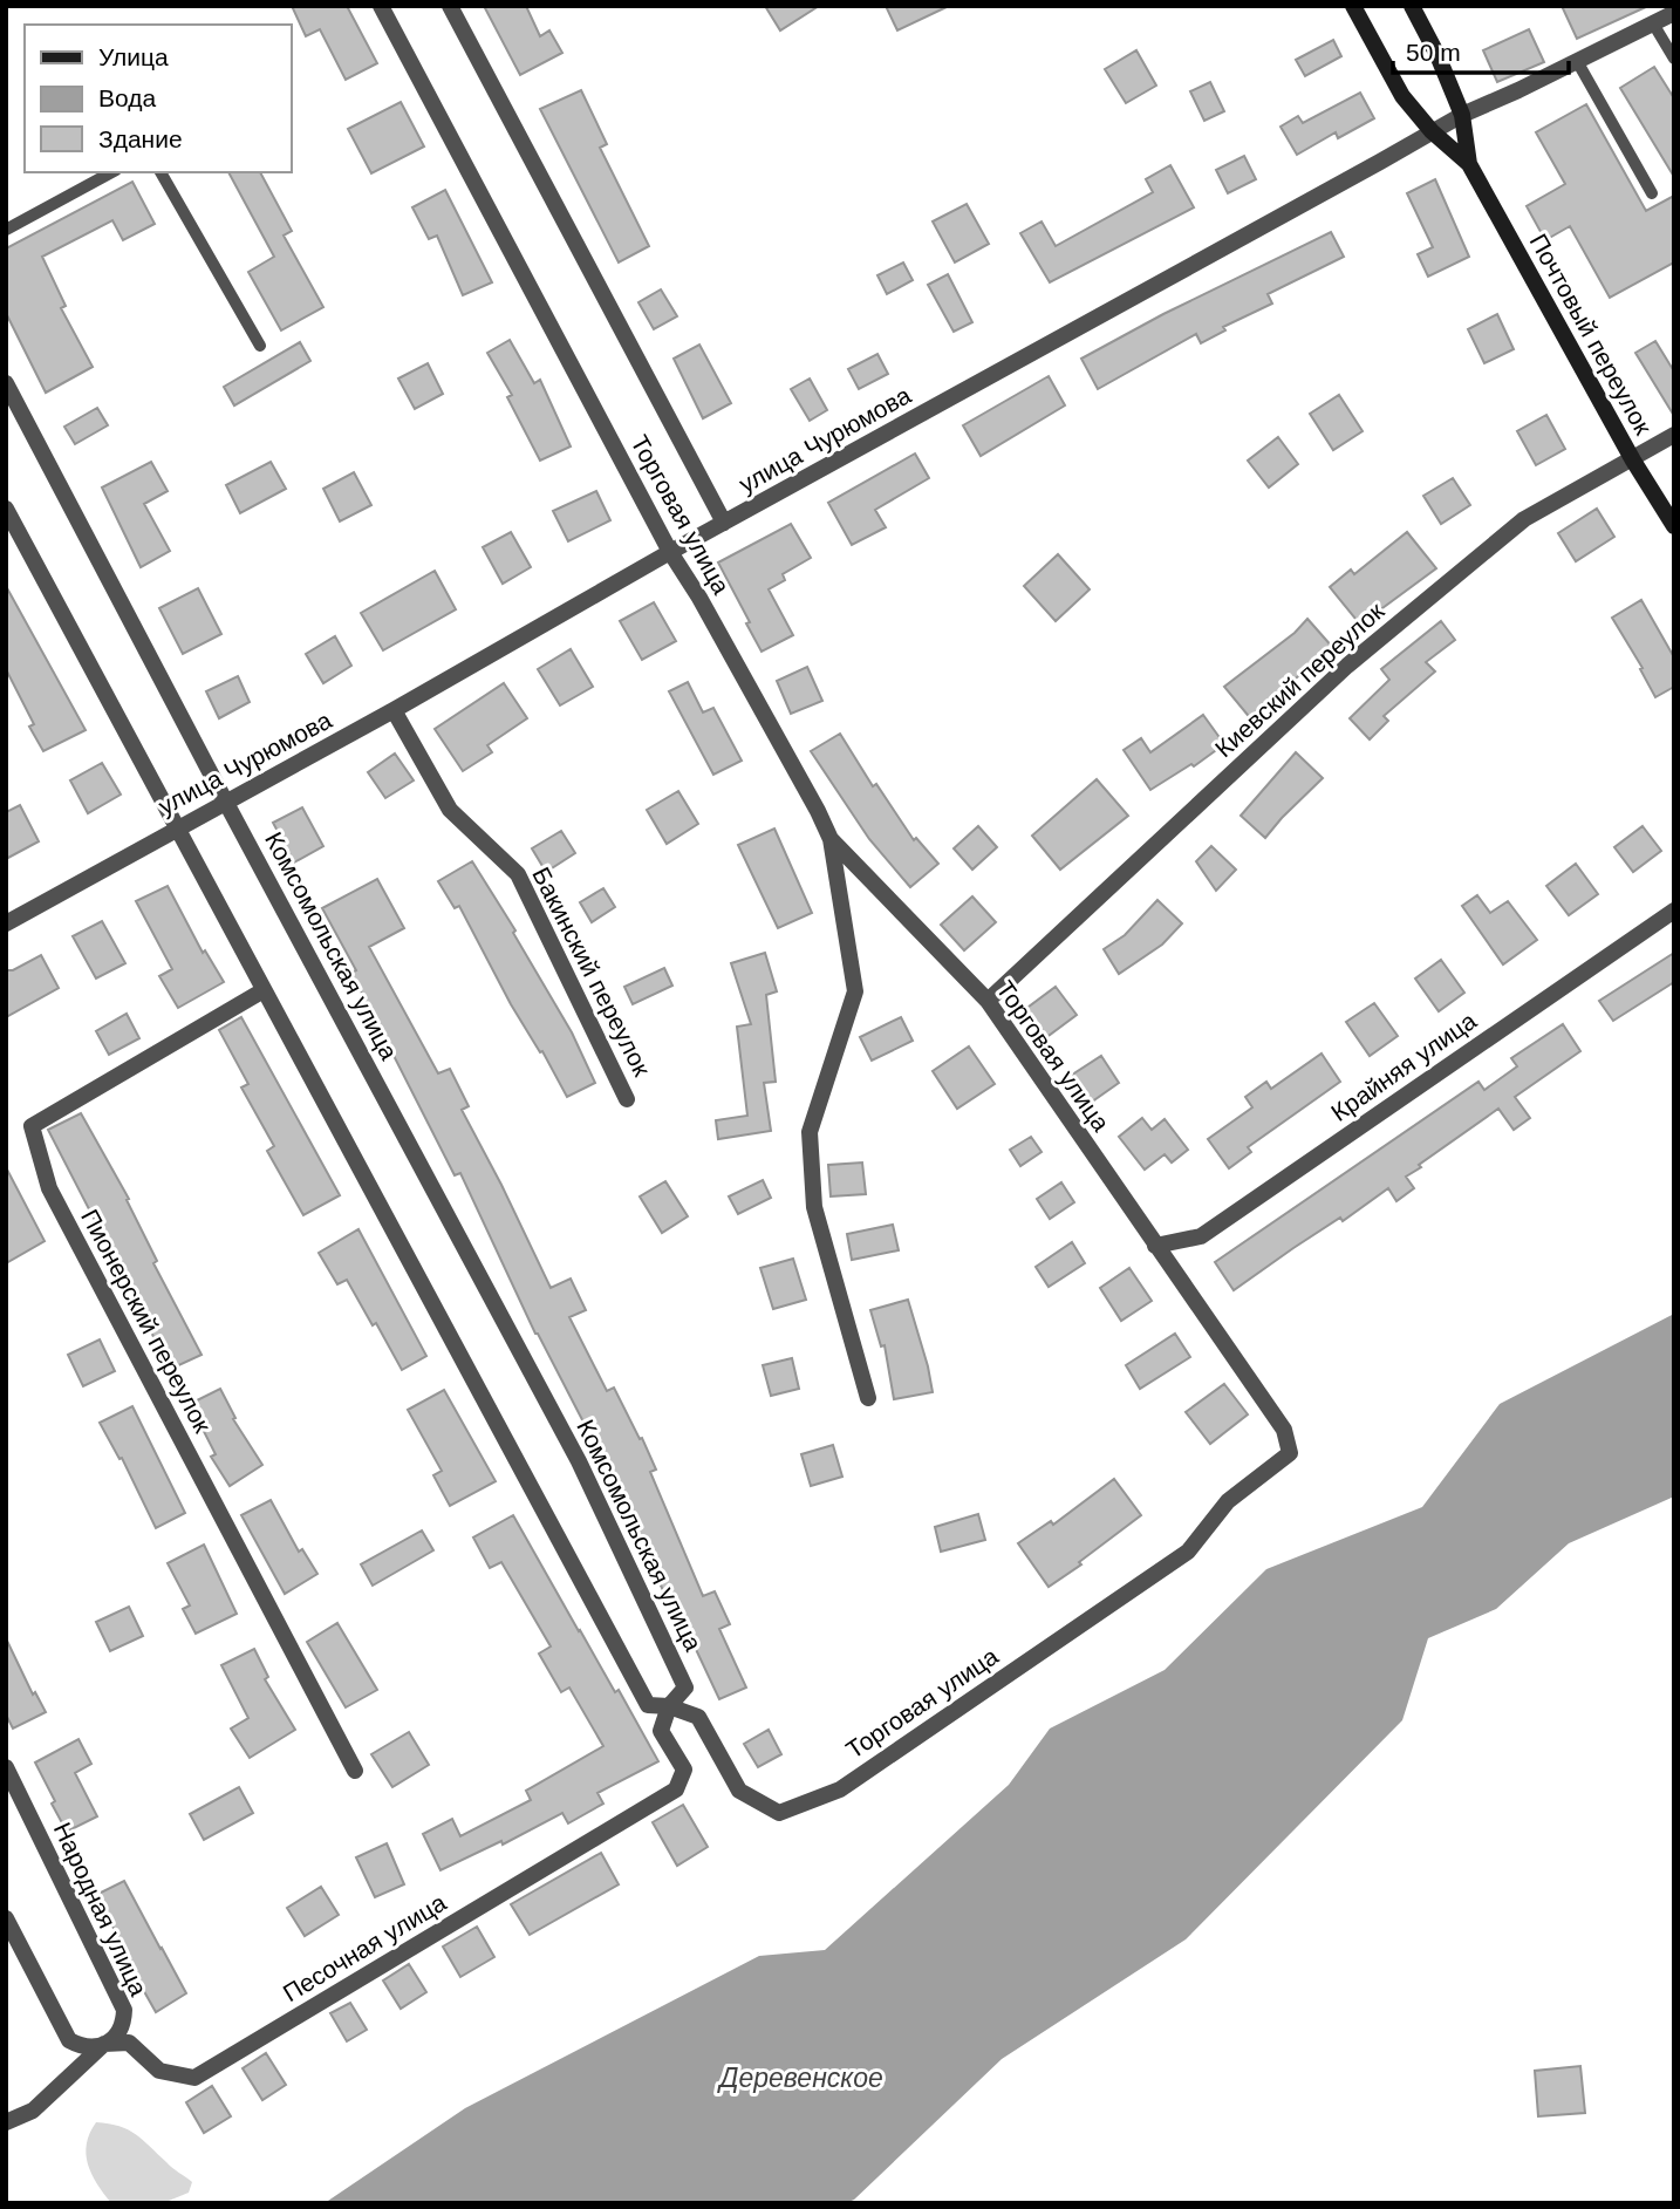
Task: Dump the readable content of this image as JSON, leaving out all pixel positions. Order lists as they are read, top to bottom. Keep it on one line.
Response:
{"streets":{"street":["Почтовый переулок","улица Чурюмова","Торговая улица","Киевский переулок","Комсомольская улица","Бакинский переулок","Крайняя улица","Пионерский переулок","Народная улица","Песочная улица"]},"crossings":[["Почтовый переулок","улица Чурюмова"],["Почтовый переулок","Киевский переулок"],["улица Чурюмова","Торговая улица"],["улица Чурюмова","Комсомольская улица"],["улица Чурюмова","Бакинский переулок"],["Торговая улица","Киевский переулок"],["Торговая улица","Комсомольская улица"],["Торговая улица","Крайняя улица"],["Торговая улица","Песочная улица"],["Комсомольская улица","Песочная улица"],["Народная улица","Песочная улица"]],"water":["Деревенское"],"legend":["Улица","Вода","Здание"],"scale_bar":"50 m"}
